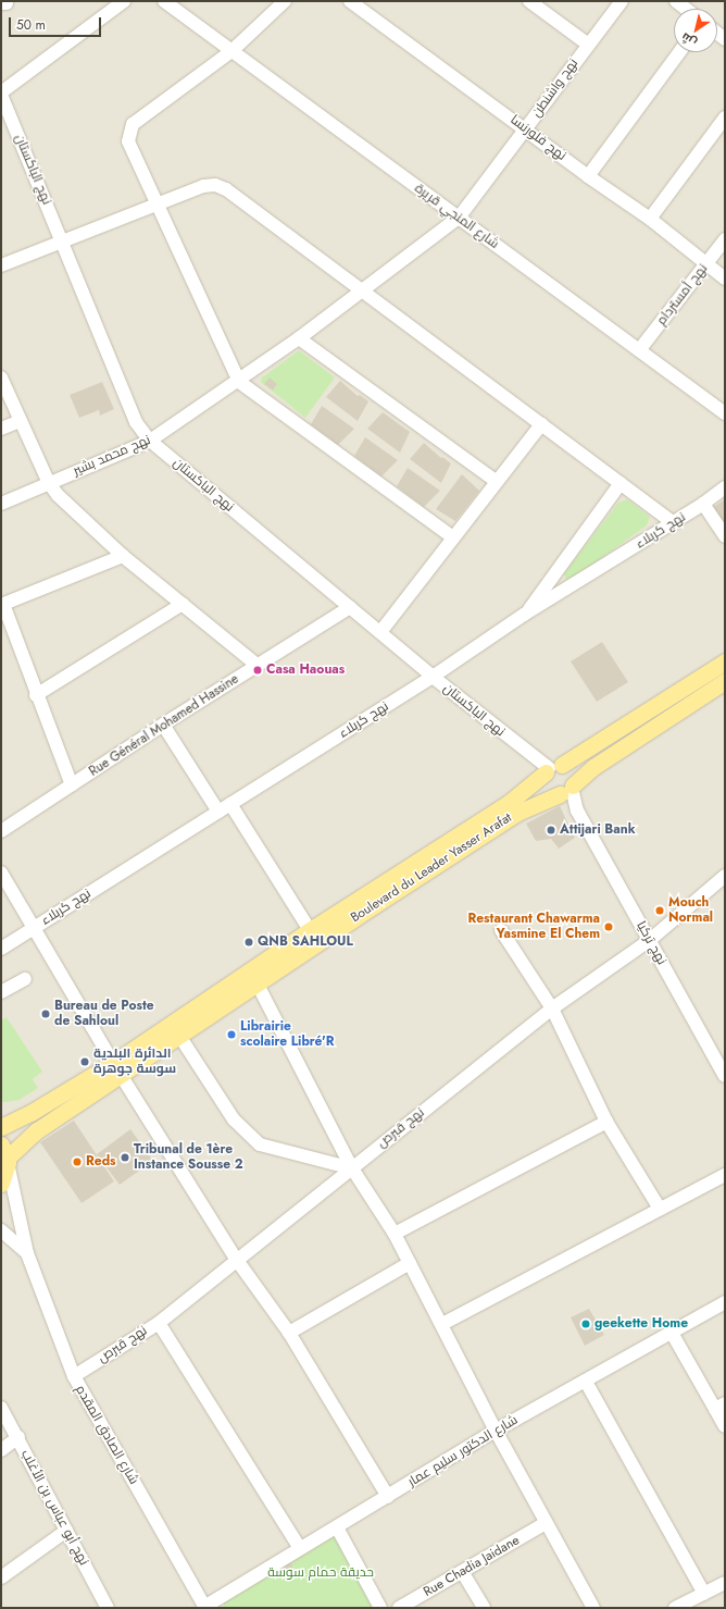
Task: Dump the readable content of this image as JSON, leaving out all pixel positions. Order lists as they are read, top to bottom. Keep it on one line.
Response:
{"streets":{"main road":["Boulevard du Leader Yasser Arafat"],"street":["نهج واشنطن","نهج فلورنسا","نهج الباكستان","شارع المنجي قريرة","نهج أمستردام","نهج محمد بشير","نهج كربلاء","Rue Général Mohamed Hassine","نهج تركيا","نهج قبرص","شارع الصادق المقدم","شارع الدكتور سليم عمار","نهج أبو عباس بن الأغلب","Rue Chadia Jaidane"]},"crossings":[["نهج واشنطن","نهج فلورنسا"],["نهج واشنطن","شارع المنجي قريرة"],["نهج واشنطن","نهج محمد بشير"],["نهج فلورنسا","نهج أمستردام"],["نهج الباكستان","نهج محمد بشير"],["نهج الباكستان","نهج كربلاء"],["نهج الباكستان","Rue Général Mohamed Hassine"],["نهج الباكستان","Boulevard du Leader Yasser Arafat"],["شارع المنجي قريرة","نهج أمستردام"],["Boulevard du Leader Yasser Arafat","نهج تركيا"],["Boulevard du Leader Yasser Arafat","شارع الصادق المقدم"],["نهج تركيا","نهج قبرص"],["نهج قبرص","شارع الصادق المقدم"],["شارع الصادق المقدم","شارع الدكتور سليم عمار"]],"parks":["حديقة حمام سوسة"],"places":["Casa Haouas","Attijari Bank","Mouch Normal","Restaurant Chawarma Yasmine El Chem","QNB SAHLOUL","Bureau de Poste de Sahloul","Librairie scolaire Libré'R","الدائرة البلدية سوسة جوهرة","Tribunal de 1ère Instance Sousse 2","Reds","geekette Home"],"scale_bar":"50 m","north":"bottom left"}
